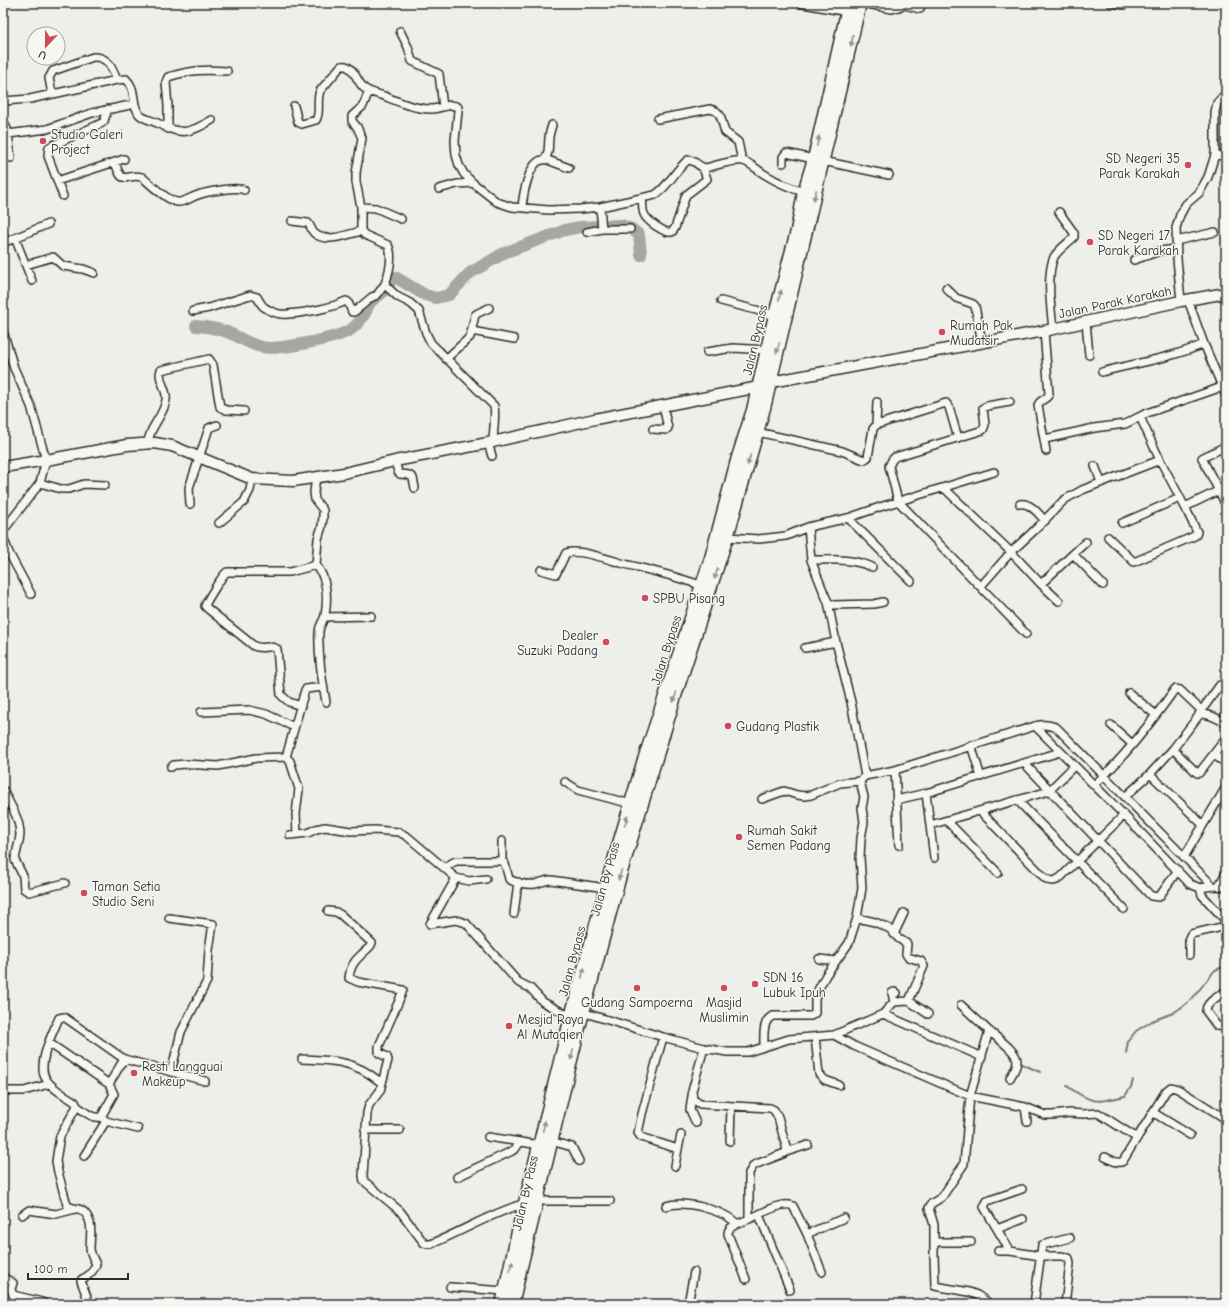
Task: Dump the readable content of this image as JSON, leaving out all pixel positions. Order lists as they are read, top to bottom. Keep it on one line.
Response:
{"streets":{"highway":["Jalan Bypass","Jalan By Pass"],"street":["Jalan Parak Karakah"]},"crossings":[["Jalan Parak Karakah","Jalan Bypass"],["Jalan Bypass","Jalan By Pass"]],"one_way":["Jalan By Pass"],"places":["Studio Galeri Project","SD Negeri 35 Parak Karakah","SD Negeri 17 Parak Karakah","Rumah Pak Mudatsir","SPBU Pisang","Dealer Suzuki Padang","Gudang Plastik","Rumah Sakit Semen Padang","Taman Setia Studio Seni","SDN 16 Lubuk Ipuh","Gudang Sampoerna","Masjid Muslimin","Mesjid Raya Al Mutaqien","Resti Langguai Makeup"],"scale_bar":"100 m","north":"bottom"}
